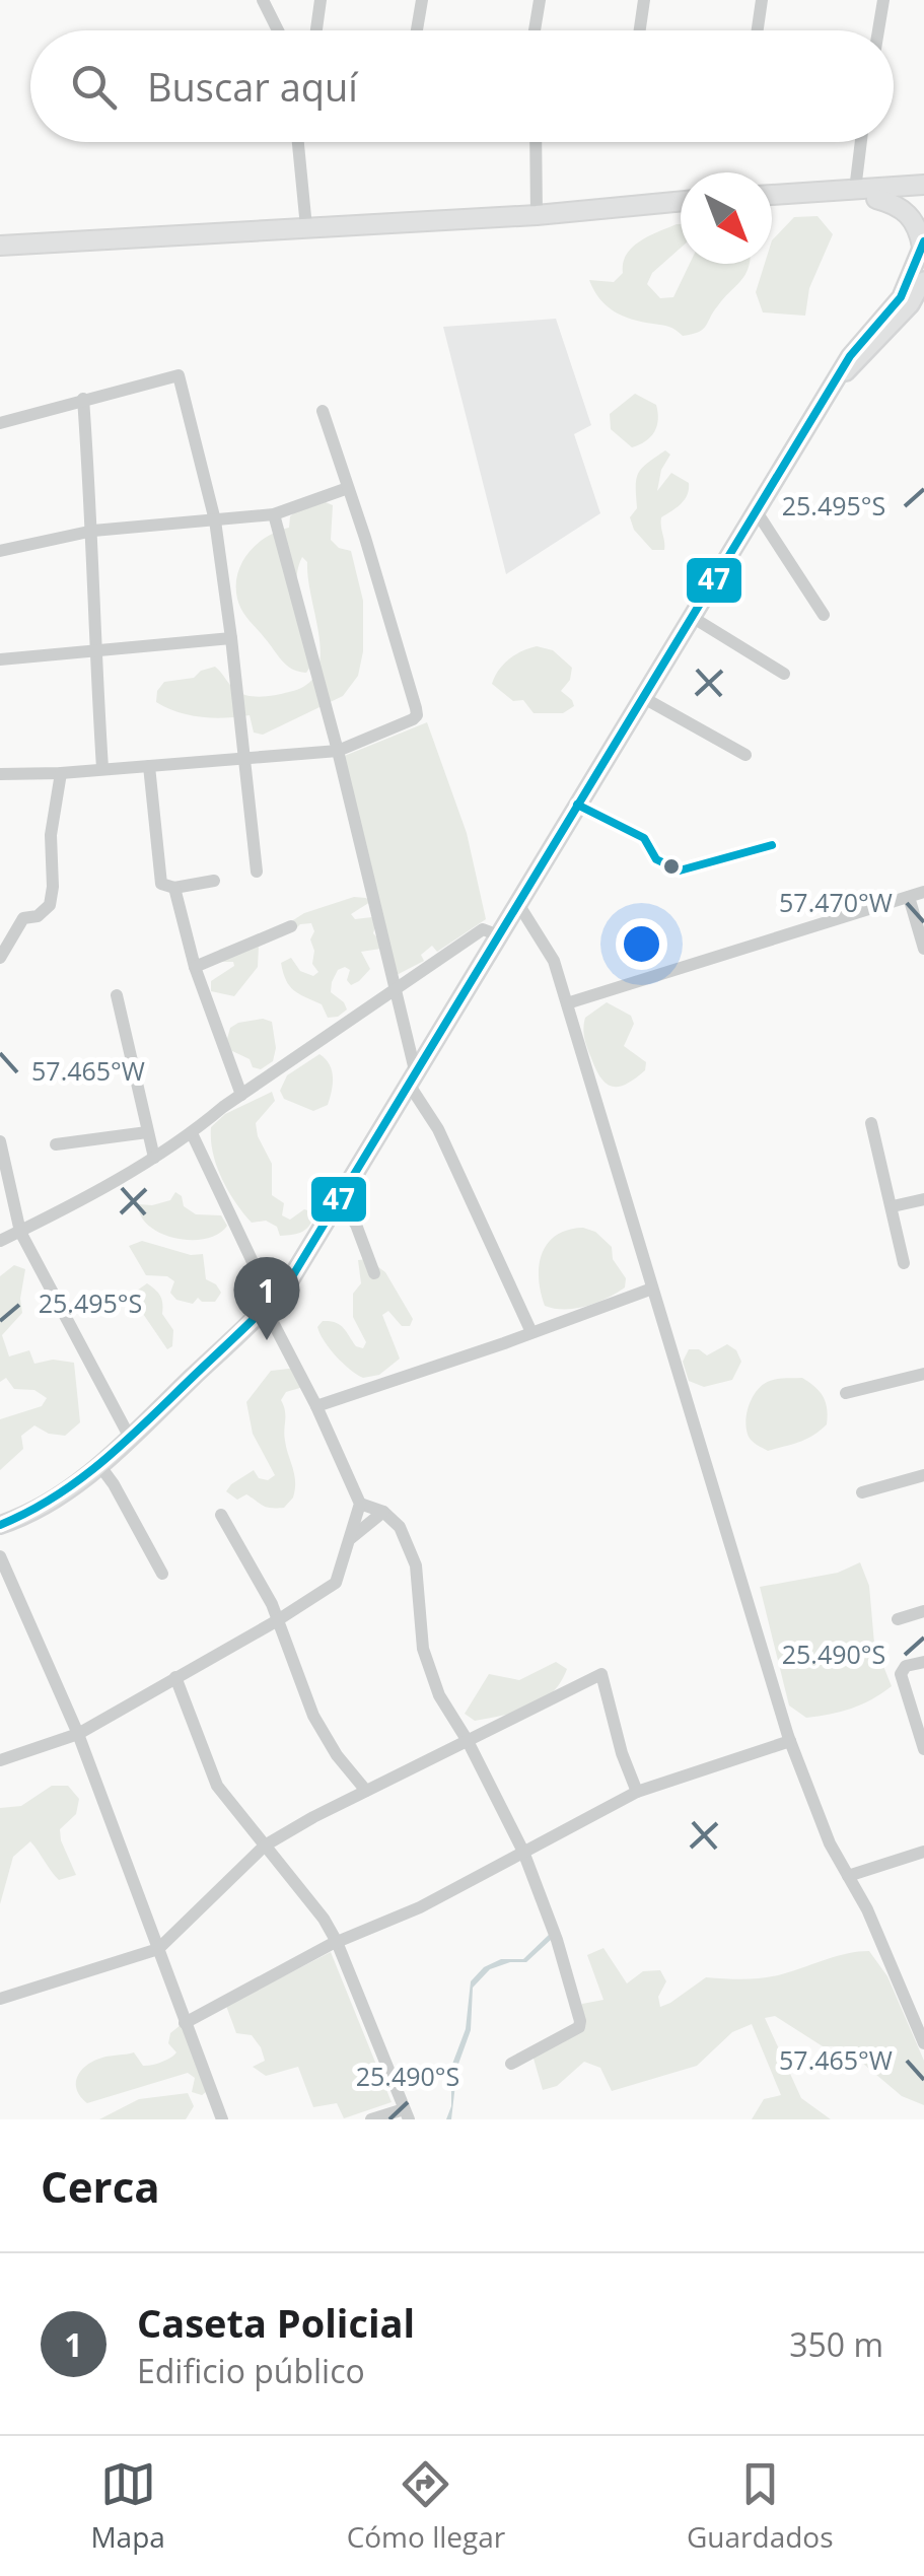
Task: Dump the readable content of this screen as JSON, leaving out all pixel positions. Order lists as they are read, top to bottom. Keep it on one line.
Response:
{"lines":["transit line 47"],"north":"bottom right","page":{"search":"Buscar aquí","pins":"1","heading":"Cerca","list":[{"mark":"1","name":"Caseta Policial","note":"Edificio público","value":"350 m"}],"nav":["Mapa","Cómo llegar","Guardados"]},"coordinates":["25.495°S","57.470°W","57.465°W","25.490°S"]}
